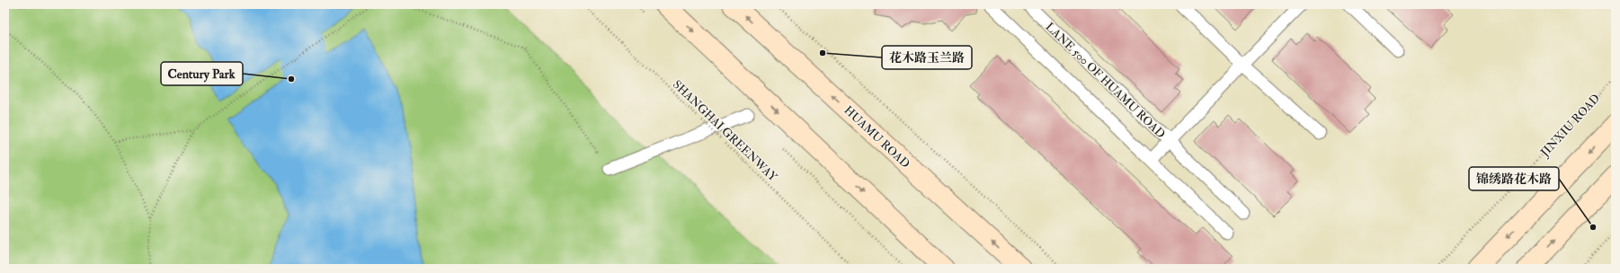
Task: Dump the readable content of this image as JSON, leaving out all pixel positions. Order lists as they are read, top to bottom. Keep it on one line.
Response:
{"streets":{"main road":["HUAMU ROAD"],"lane":["LANE 500 OF HUAMU ROAD"],"path":["JINXIU ROAD","SHANGHAI GREENWAY"]},"places":["花木路玉兰路","Century Park","锦绣路花木路"]}
